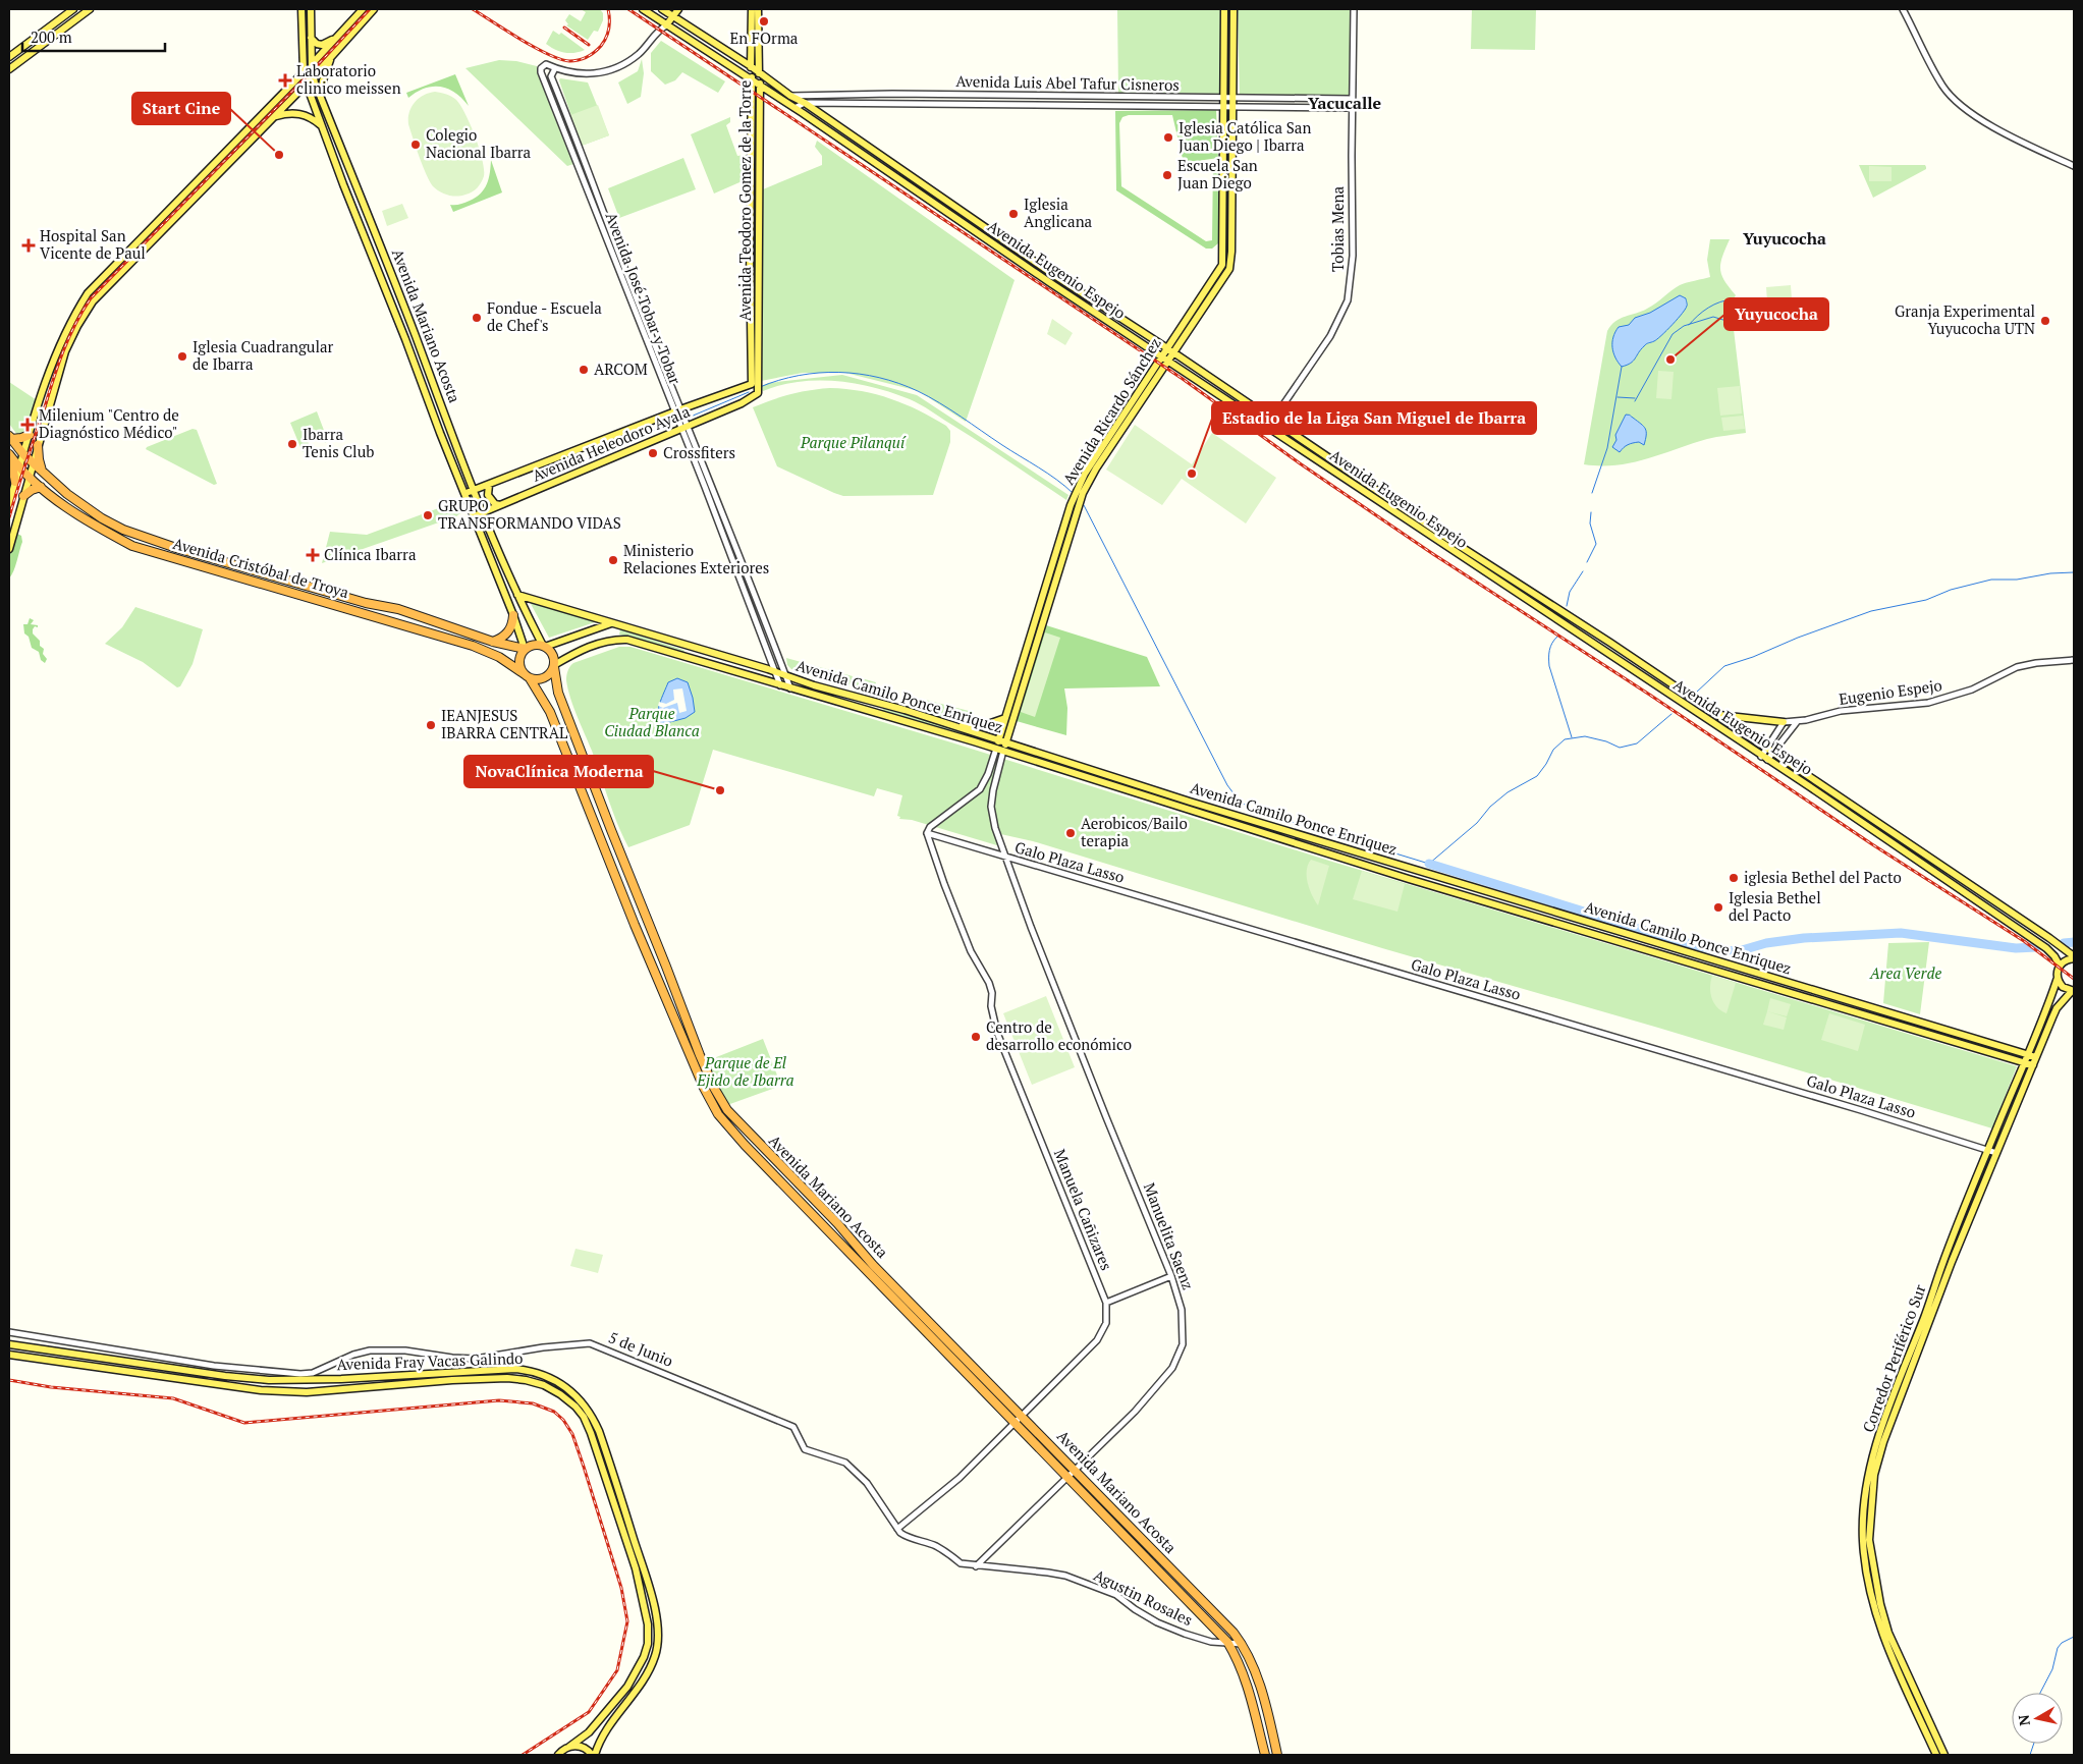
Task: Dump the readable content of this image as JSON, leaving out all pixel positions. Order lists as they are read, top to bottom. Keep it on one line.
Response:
{"streets":{"highway":["Avenida Mariano Acosta","Avenida Cristóbal de Troya"],"main road":["Avenida Teodoro Gomez de la Torre","Avenida Eugenio Espejo","Avenida Ricardo Sánchez","Avenida Heleodoro Ayala","Avenida Camilo Ponce Enriquez","Corredor Periférico Sur","Avenida Fray Vacas Galindo"],"street":["Avenida Luis Abel Tafur Cisneros","Tobias Mena","Avenida José Tobar y Tobar","Eugenio Espejo","Galo Plaza Lasso","Manuela Cañizares","Manuelita Saenz","5 de Junio","Agustin Rosales"]},"crossings":[["Avenida Luis Abel Tafur Cisneros","Tobias Mena"],["Avenida Luis Abel Tafur Cisneros","Avenida Eugenio Espejo"],["Avenida Luis Abel Tafur Cisneros","Avenida Ricardo Sánchez"],["Avenida Teodoro Gomez de la Torre","Avenida Eugenio Espejo"],["Avenida Teodoro Gomez de la Torre","Avenida Heleodoro Ayala"],["Tobias Mena","Avenida Eugenio Espejo"],["Avenida Eugenio Espejo","Avenida Ricardo Sánchez"],["Avenida Eugenio Espejo","Corredor Periférico Sur"],["Avenida José Tobar y Tobar","Avenida Heleodoro Ayala"],["Avenida José Tobar y Tobar","Avenida Camilo Ponce Enriquez"],["Avenida Mariano Acosta","Avenida Heleodoro Ayala"],["Avenida Mariano Acosta","Avenida Cristóbal de Troya"],["Avenida Mariano Acosta","Avenida Camilo Ponce Enriquez"],["Avenida Mariano Acosta","Manuela Cañizares"],["Avenida Mariano Acosta","Manuelita Saenz"],["Avenida Mariano Acosta","Agustin Rosales"],["Avenida Ricardo Sánchez","Avenida Camilo Ponce Enriquez"],["Avenida Ricardo Sánchez","Galo Plaza Lasso"],["Avenida Ricardo Sánchez","Manuela Cañizares"],["Avenida Ricardo Sánchez","Manuelita Saenz"],["Avenida Cristóbal de Troya","Avenida Camilo Ponce Enriquez"],["Avenida Camilo Ponce Enriquez","Corredor Periférico Sur"],["Galo Plaza Lasso","Manuela Cañizares"],["Galo Plaza Lasso","Manuelita Saenz"],["Galo Plaza Lasso","Corredor Periférico Sur"],["Manuela Cañizares","Agustin Rosales"],["Manuelita Saenz","Agustin Rosales"],["5 de Junio","Agustin Rosales"]],"districts":["Yacucalle","Yuyucocha"],"parks":["Parque Pilanquí","Parque Ciudad Blanca","Area Verde","Parque de El Ejido de Ibarra"],"places":{"other":["En FOrma","Iglesia Católica San Juan Diego | Ibarra","Colegio Nacional Ibarra","Start Cine","Escuela San Juan Diego","Iglesia Anglicana","Fondue - Escuela de Chef's","Granja Experimental Yuyucocha UTN","Iglesia Cuadrangular de Ibarra","Yuyucocha","ARCOM","Ibarra Tenis Club","Crossfiters","Estadio de la Liga San Miguel de Ibarra","GRUPO TRANSFORMANDO VIDAS","Ministerio Relaciones Exteriores","IEANJESUS IBARRA CENTRAL","NovaClínica Moderna","Aerobicos/Bailo terapia","iglesia Bethel del Pacto","Iglesia Bethel del Pacto","Centro de desarrollo económico"],"health":["Laboratorio clinico meissen","Hospital San Vicente de Paul","Milenium \"Centro de Diagnóstico Médico\"","Clínica Ibarra"]},"scale_bar":"200 m","north":"left"}
